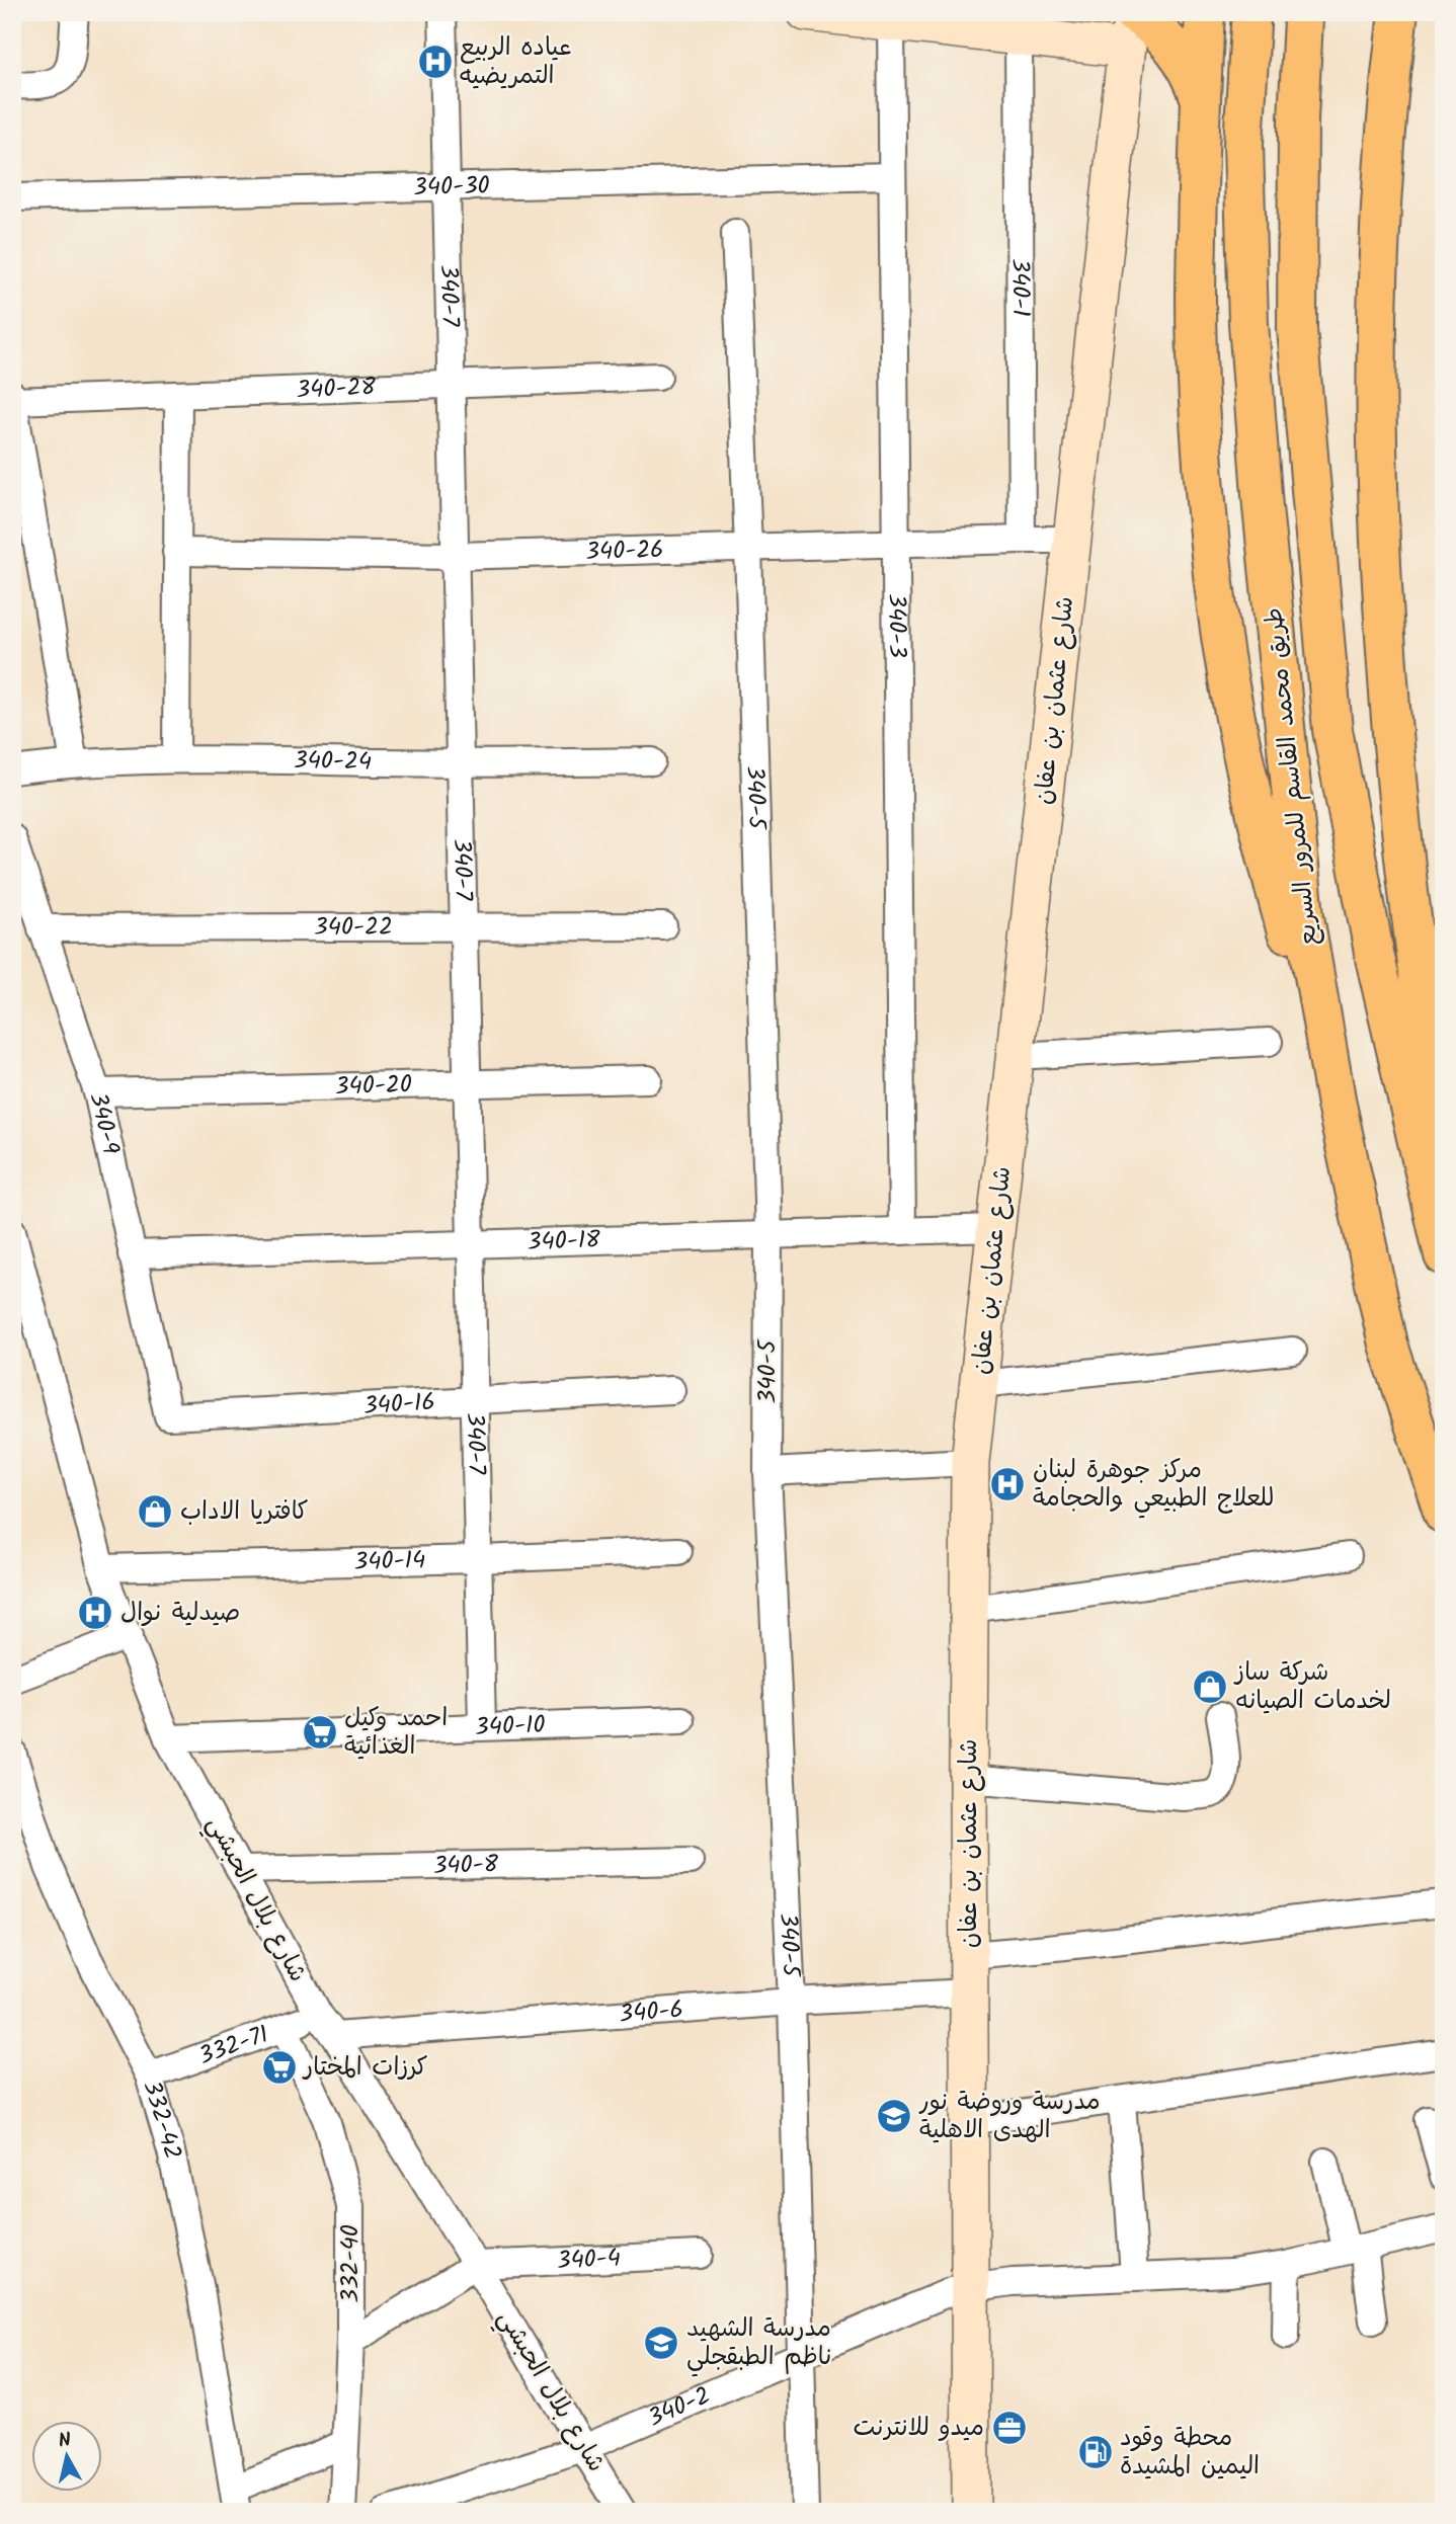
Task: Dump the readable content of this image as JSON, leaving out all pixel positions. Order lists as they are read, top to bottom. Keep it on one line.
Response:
{"streets":{"highway":["طريق محمد القاسم للمرور السريع"],"street":["340-30","340-1","340-7","340-28","340-26","340-3","شارع عثمان بن عفان","340-24","340-5","340-22","340-20","340-9","340-18","340-16","340-14","340-10","340-8","شارع بلال الحبشي","340-6","332-71","332-42","340-4","332-40","340-2"]},"crossings":[["340-30","340-7"],["340-30","340-3"],["340-1","340-26"],["340-7","340-28"],["340-7","340-26"],["340-7","340-24"],["340-7","340-22"],["340-7","340-20"],["340-7","340-18"],["340-7","340-16"],["340-7","340-14"],["340-7","340-10"],["340-26","340-3"],["340-26","شارع عثمان بن عفان"],["340-26","340-5"],["340-3","340-18"],["شارع عثمان بن عفان","340-18"],["شارع عثمان بن عفان","340-6"],["شارع عثمان بن عفان","340-2"],["340-5","340-18"],["340-5","340-6"],["340-5","340-2"],["340-22","340-9"],["340-20","340-9"],["340-9","340-18"],["340-9","340-16"],["340-14","شارع بلال الحبشي"],["340-10","شارع بلال الحبشي"],["340-8","شارع بلال الحبشي"],["شارع بلال الحبشي","340-6"],["شارع بلال الحبشي","332-71"],["شارع بلال الحبشي","340-4"],["شارع بلال الحبشي","340-2"],["332-71","332-42"],["332-71","332-40"]],"places":{"hospital":["عياده الربيع التمريضيه","مركز جوهرة لبنان للعلاج الطبيعي والحجامة","صيدلية نوال"],"shop":["كافتريا الاداب","شركة ساز لخدمات الصيانه"],"supermarket":["احمد وكيل الغذائية","كرزات المختار"],"school or university":["مدرسة وروضة نور الهدى الاهلية","مدرسة الشهيد ناظم الطبقجلي"],"office":["ميدو للانترنت"],"fuel station":["محطة وقود اليمين المشيدة"]},"north":"top"}
